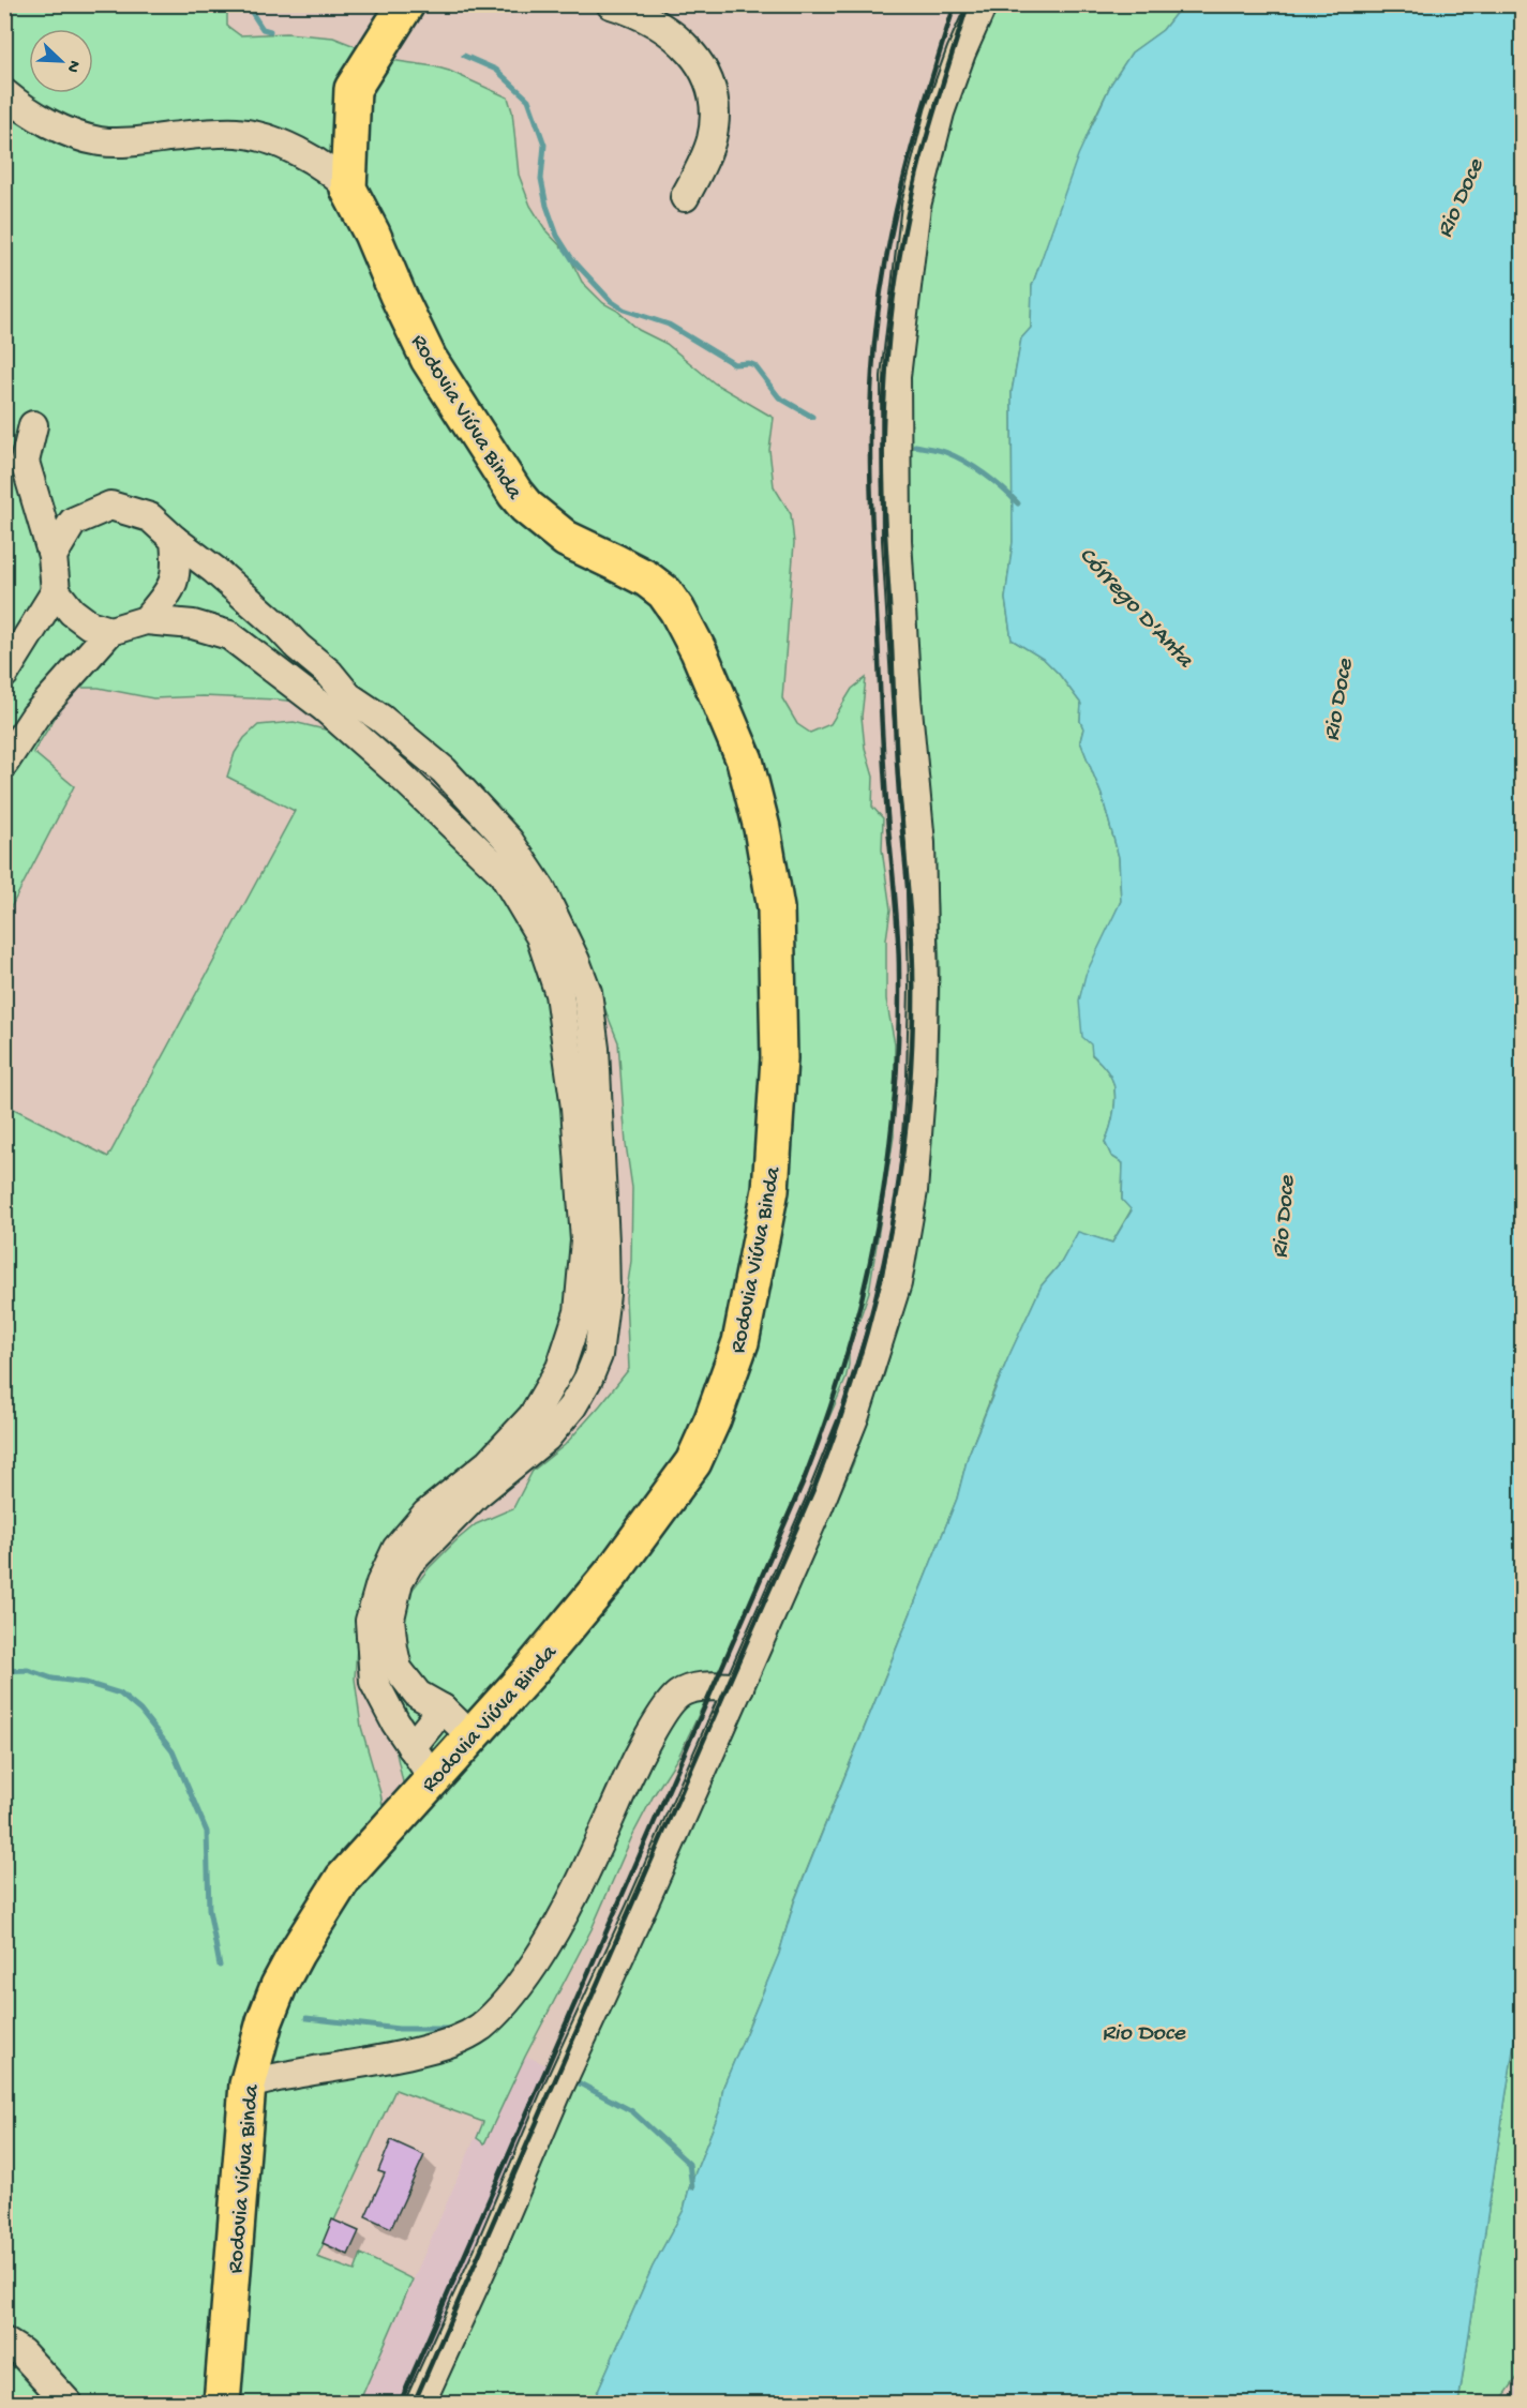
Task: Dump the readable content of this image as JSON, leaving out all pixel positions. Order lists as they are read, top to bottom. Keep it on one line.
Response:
{"streets":{"main road":["Rodovia Viúva Binda"]},"water":["Rio Doce","Córrego D'Anta"],"north":"bottom right"}
